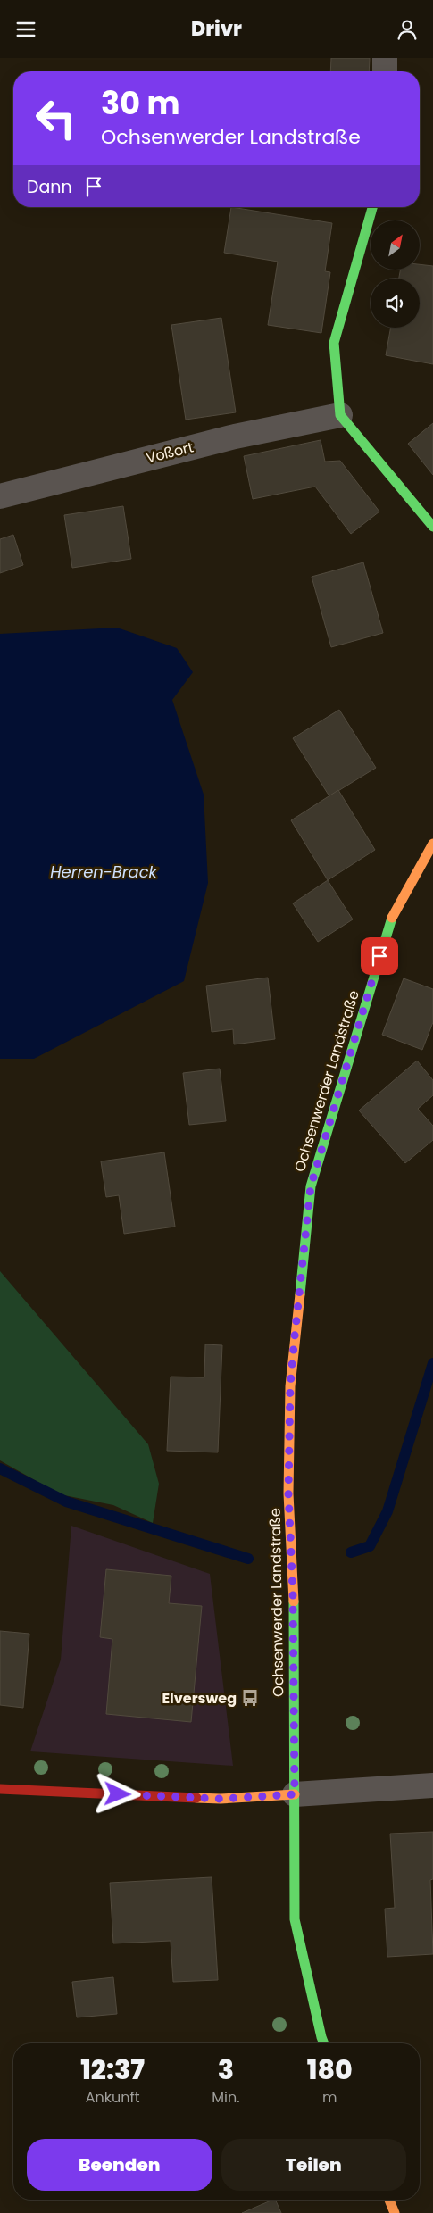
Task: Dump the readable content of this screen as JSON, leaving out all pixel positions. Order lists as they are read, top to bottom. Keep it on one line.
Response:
{"streets":{"street":["Voßort","Ochsenwerder Landstraße"]},"water":["Herren-Brack"],"places":{"bus stop":["Elversweg"]},"north":"top right","page":{"header":"Drivr","turn":["30 m","Ochsenwerder Landstraße"],"then":"Dann","eta":["12:37","Ankunft","3","Min.","180","m"],"buttons":["Beenden","Teilen"]}}
